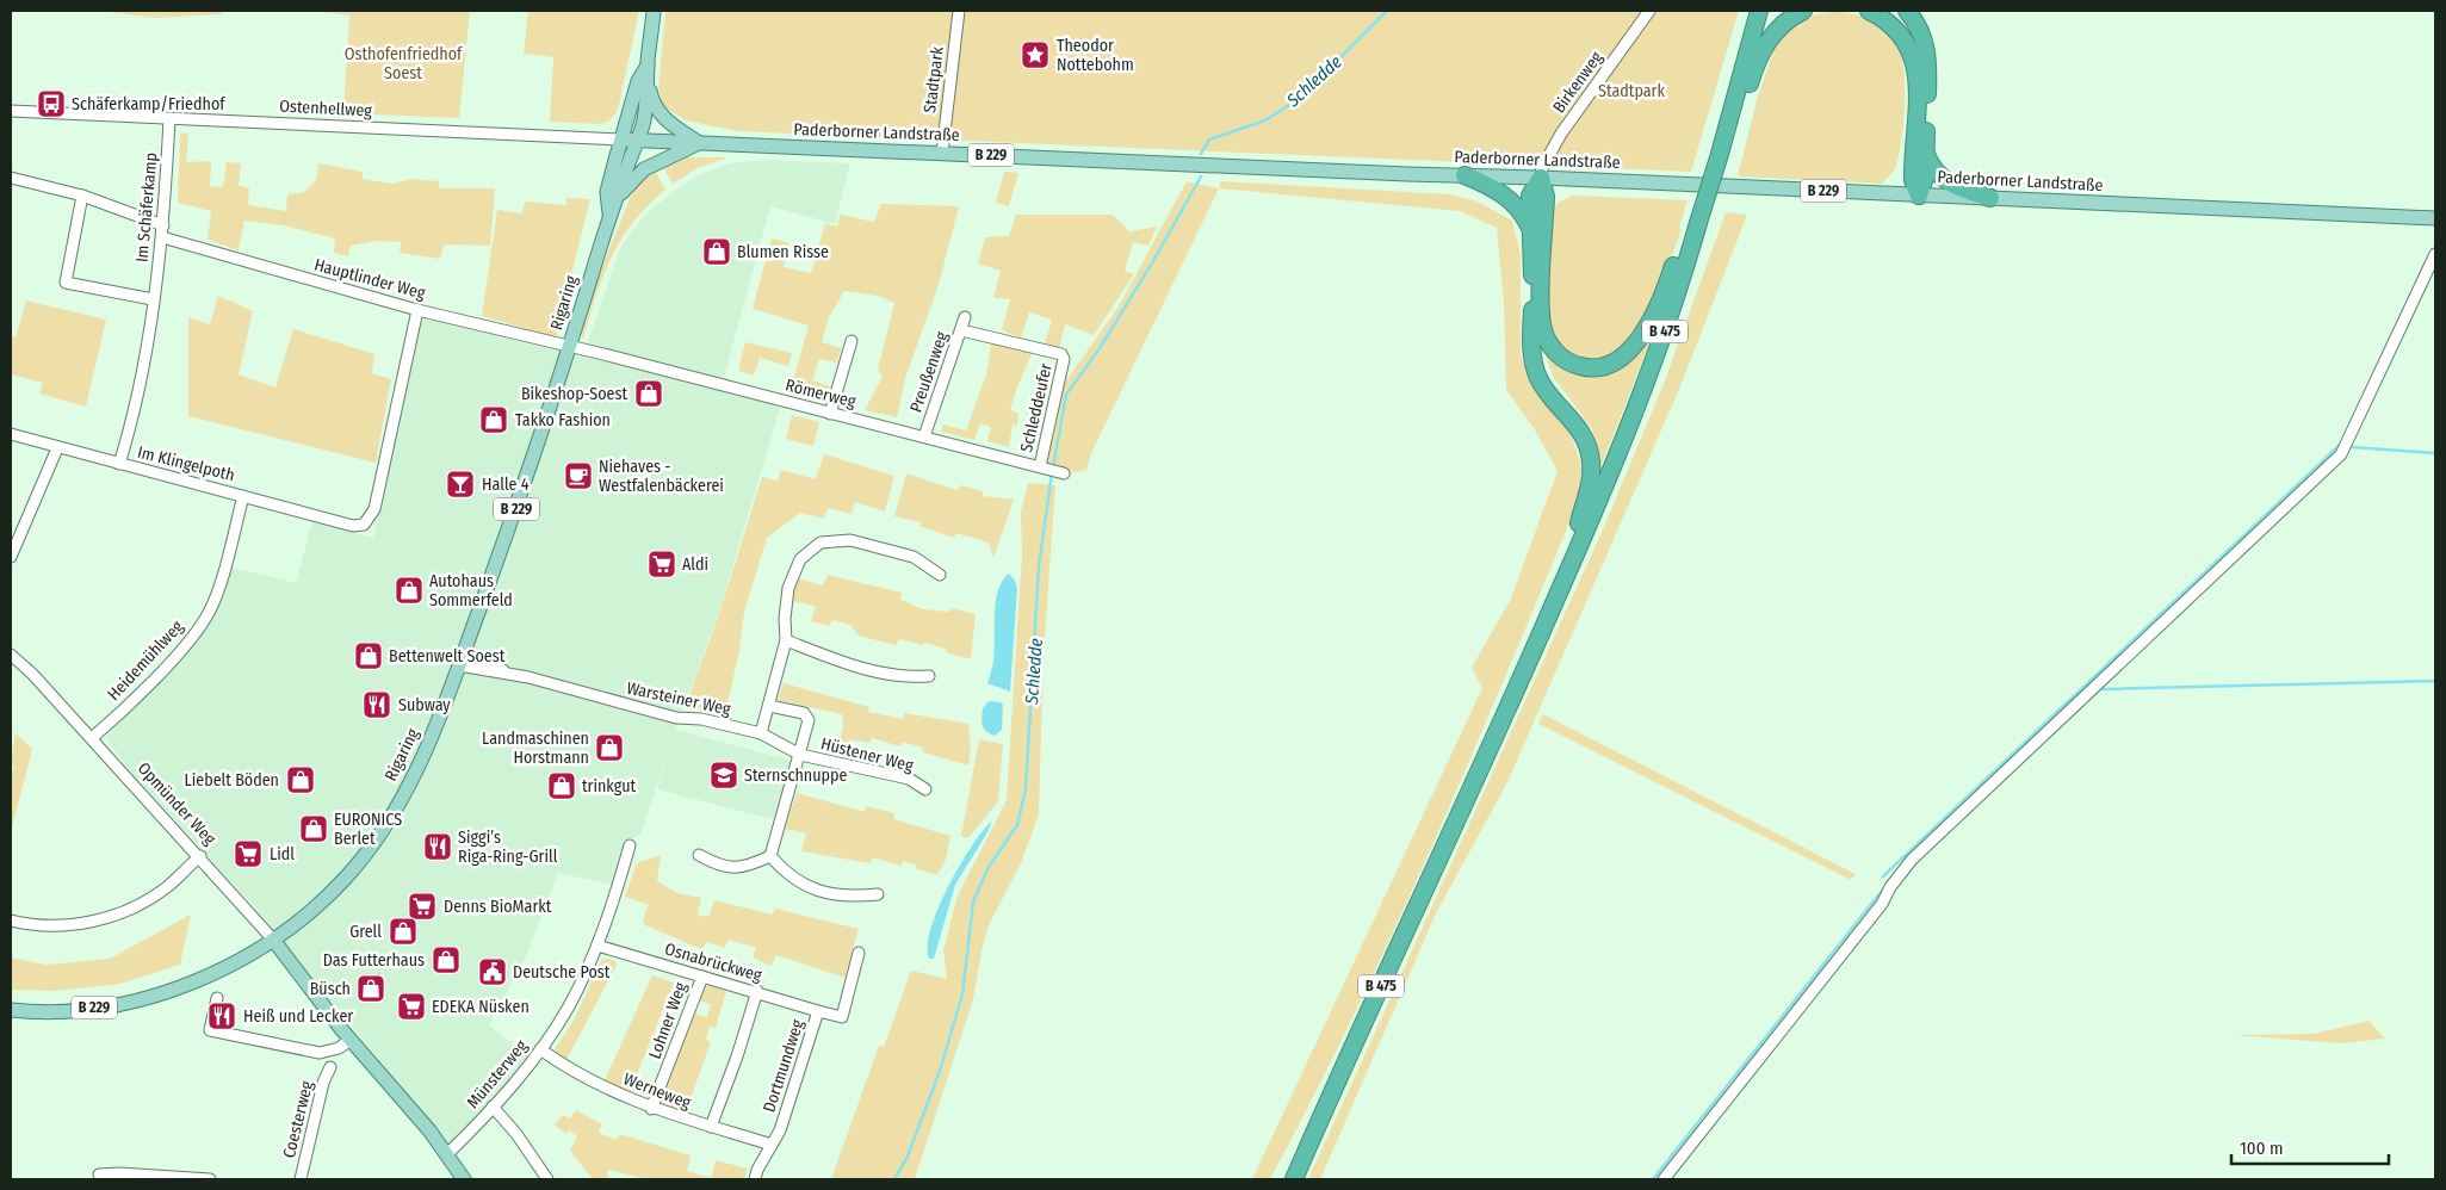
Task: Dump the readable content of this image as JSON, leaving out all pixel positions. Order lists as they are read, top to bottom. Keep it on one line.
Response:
{"streets":{"highway":["B 475"],"main road":["Ostenhellweg","Paderborner Landstraße","B 229","Rigaring","Opmünder Weg"],"street":["Stadtpark","Birkenweg","Im Schäferkamp","Hauptlinder Weg","Preußenweg","Römerweg","Schleddeufer","Im Klingelpoth","Heidemühlweg","Warsteiner Weg","Hüstener Weg","Osnabrückweg","Lohner Weg","Dortmundweg","Münsterweg","Werneweg","Coesterweg"]},"crossings":[["Stadtpark","Paderborner Landstraße"],["Birkenweg","Paderborner Landstraße"],["Ostenhellweg","Paderborner Landstraße"],["Ostenhellweg","Im Schäferkamp"],["Ostenhellweg","Rigaring"],["Paderborner Landstraße","Rigaring"],["Im Schäferkamp","Hauptlinder Weg"],["Im Schäferkamp","Im Klingelpoth"],["Hauptlinder Weg","Rigaring"],["Hauptlinder Weg","Römerweg"],["Hauptlinder Weg","Im Klingelpoth"],["Rigaring","Römerweg"],["Rigaring","Warsteiner Weg"],["Rigaring","Opmünder Weg"],["Preußenweg","Römerweg"],["Preußenweg","Schleddeufer"],["Römerweg","Schleddeufer"],["Im Klingelpoth","Heidemühlweg"],["Heidemühlweg","Opmünder Weg"],["Warsteiner Weg","Hüstener Weg"],["Opmünder Weg","Münsterweg"],["Osnabrückweg","Lohner Weg"],["Osnabrückweg","Dortmundweg"],["Osnabrückweg","Münsterweg"],["Lohner Weg","Werneweg"],["Dortmundweg","Werneweg"],["Münsterweg","Werneweg"]],"water":["Schledde"],"parks":["Osthofenfriedhof Soest","Stadtpark"],"places":{"place":["Theodor Nottebohm"],"bus stop":["Schäferkamp/Friedhof"],"shop":["Blumen Risse","Bikeshop-Soest","Takko Fashion","Autohaus Sommerfeld","Bettenwelt Soest","Landmaschinen Horstmann","Liebelt Böden","trinkgut","EURONICS Berlet","Grell","Das Futterhaus","Büsch"],"cafe":["Niehaves - Westfalenbäckerei"],"bar":["Halle 4"],"supermarket":["Aldi","Lidl","Denns BioMarkt","EDEKA Nüsken"],"restaurant":["Subway","Siggi’s Riga-Ring-Grill","Heiß und Lecker"],"school or university":["Sternschnuppe"],"public building":["Deutsche Post"]},"scale_bar":"100 m"}
